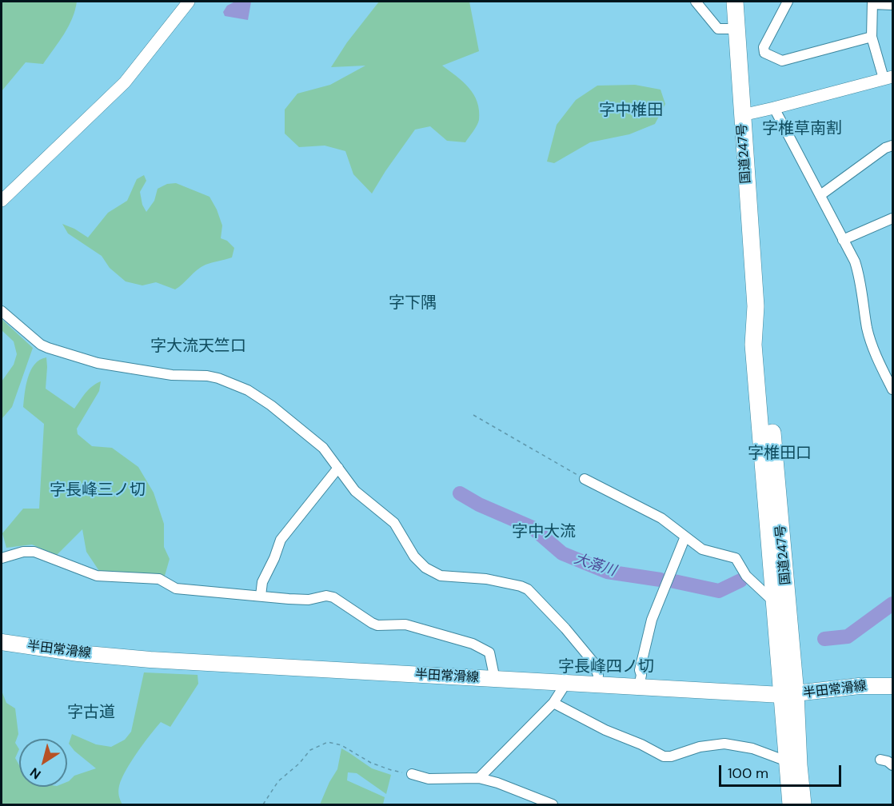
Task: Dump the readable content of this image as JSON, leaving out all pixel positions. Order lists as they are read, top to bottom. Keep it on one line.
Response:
{"streets":{"highway":["国道247号"],"main road":["半田常滑線"]},"crossings":[["国道247号","半田常滑線"]],"districts":["字中椎田","字椎草南割","字下隅","字大流天竺口","字椎田口","字長峰三ノ切","字中大流","字長峰四ノ切","字古道"],"water":["大落川"],"scale_bar":"100 m","north":"bottom left"}
